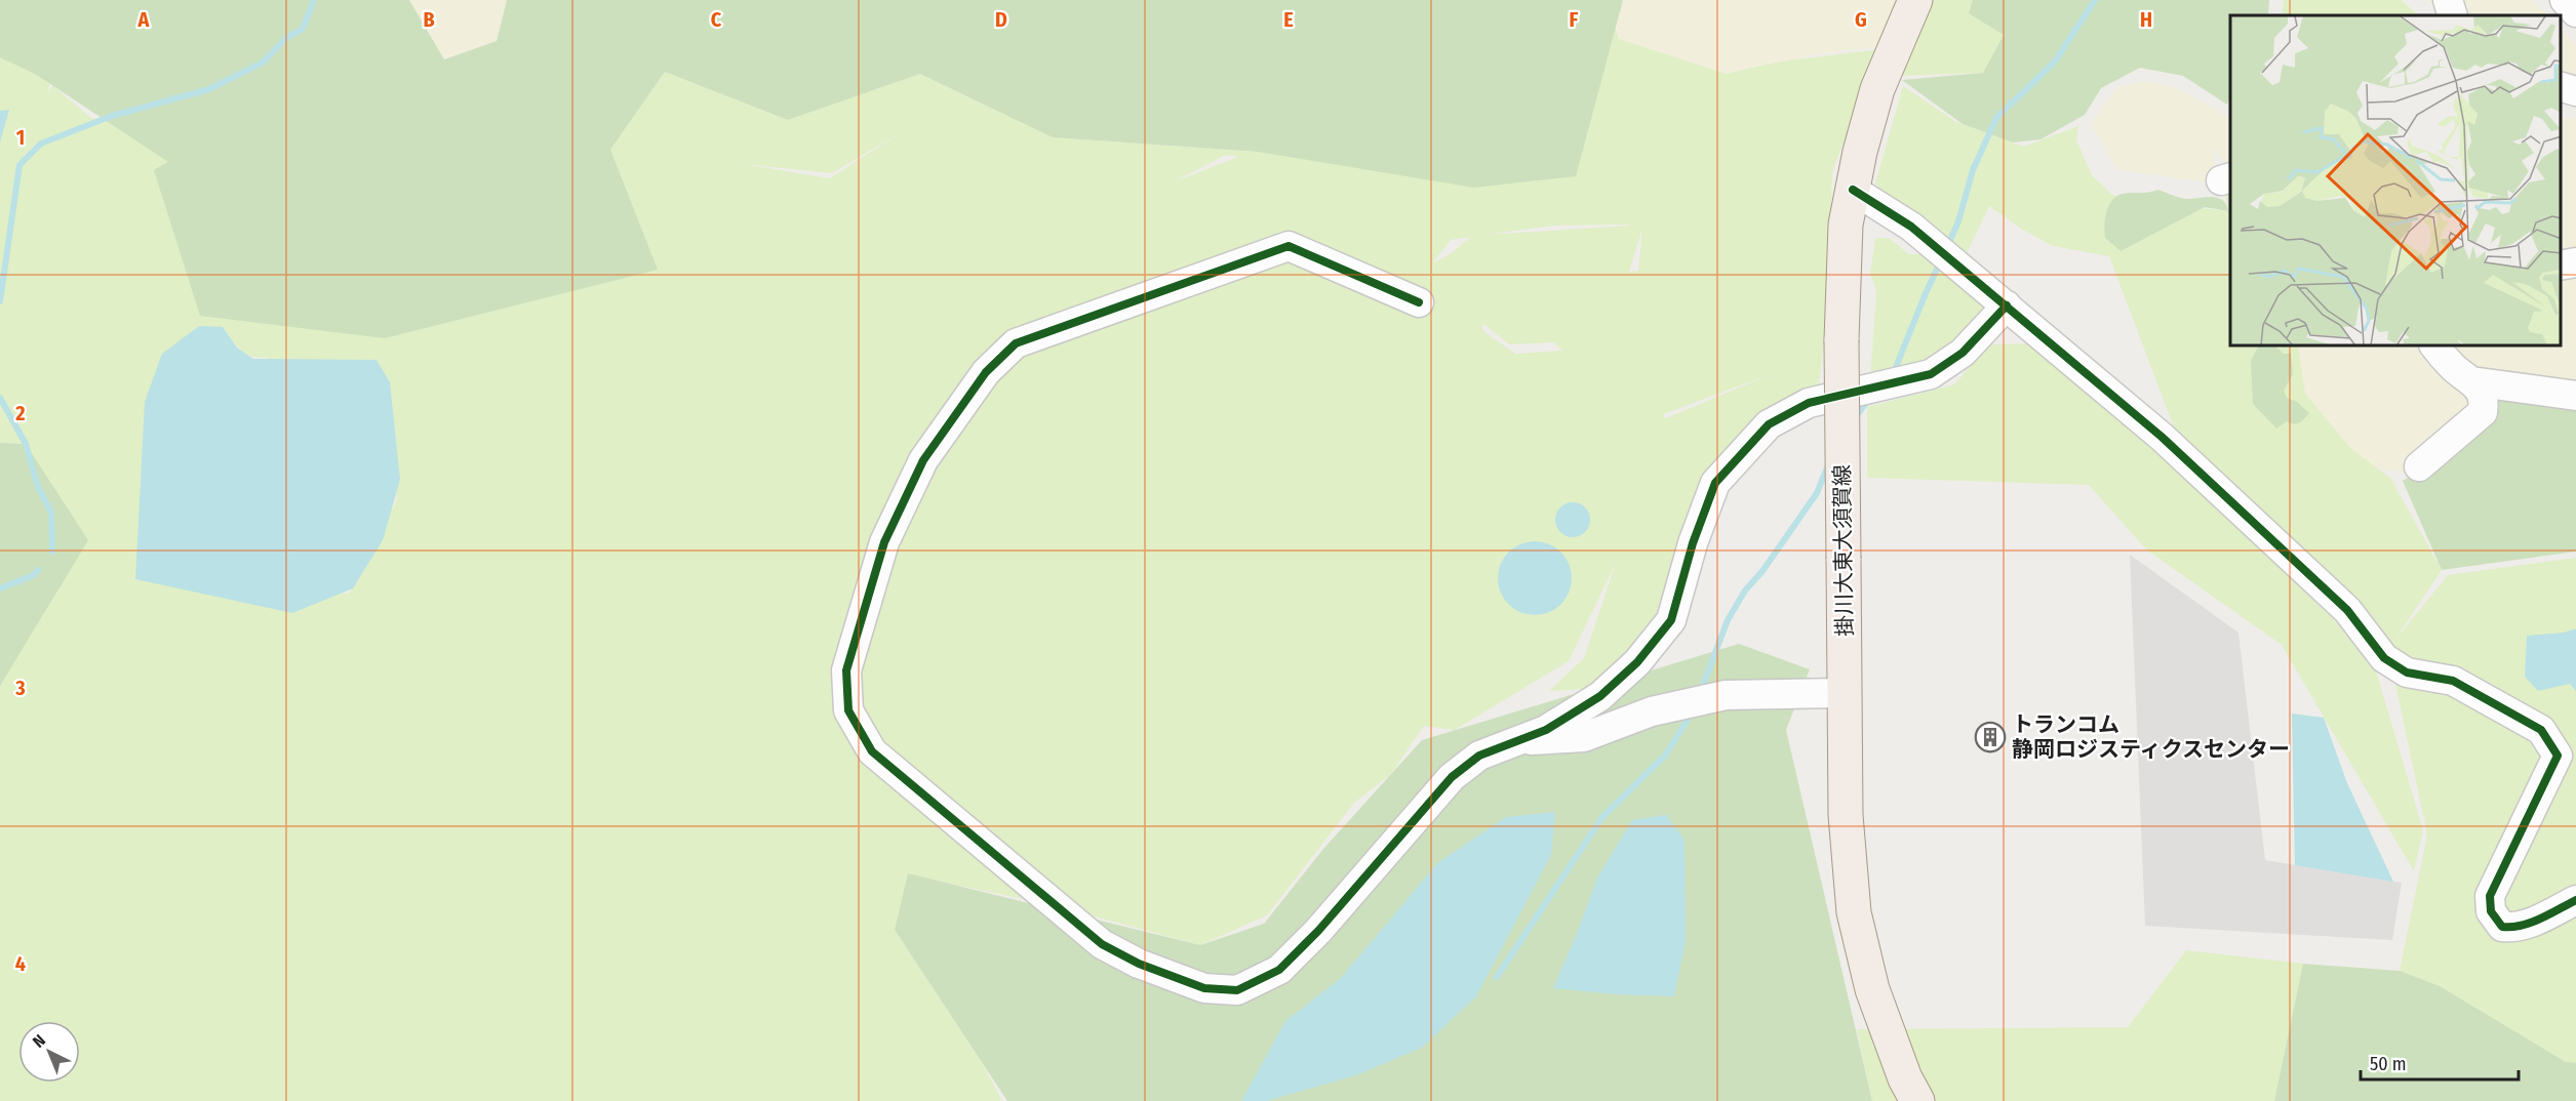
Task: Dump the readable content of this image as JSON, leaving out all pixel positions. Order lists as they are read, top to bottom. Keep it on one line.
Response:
{"streets":{"main road":["掛川大東大須賀線"]},"places":{"building":["トランコム 静岡ロジスティクスセンター"]},"scale_bar":"50 m","north":"top left","grid":{"columns":["A","B","C","D","E","F","G","H"],"rows":["1","2","3","4"]}}
